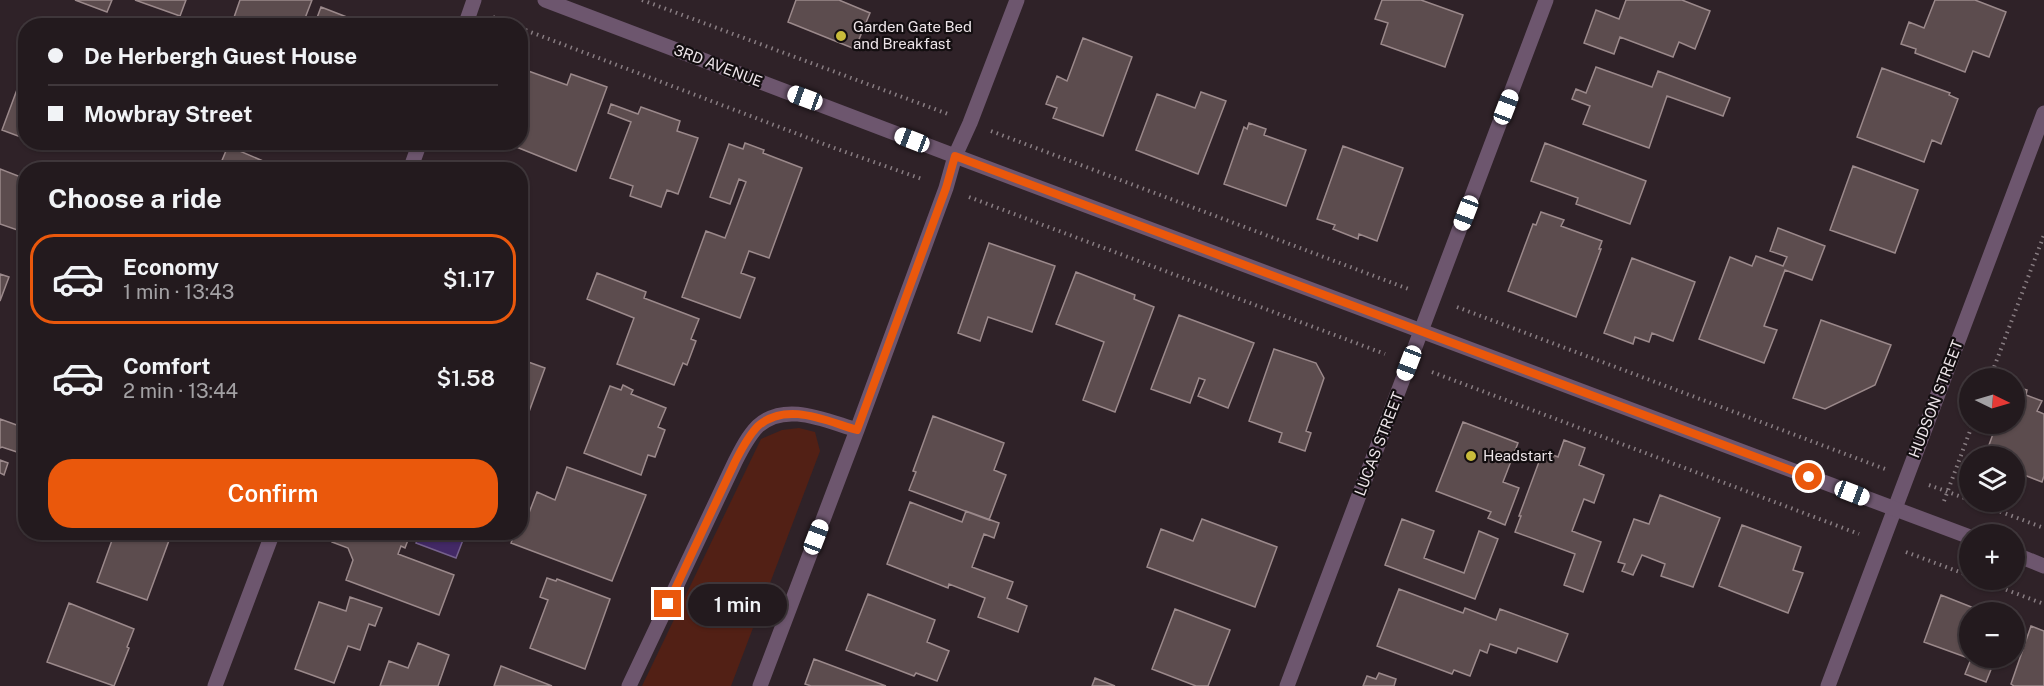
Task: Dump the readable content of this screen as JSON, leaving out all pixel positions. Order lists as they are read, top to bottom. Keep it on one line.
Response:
{"streets":{"street":["3RD AVENUE","HUDSON STREET","LUCAS STREET"]},"crossings":[["3RD AVENUE","HUDSON STREET"],["3RD AVENUE","LUCAS STREET"]],"places":["Garden Gate Bed and Breakfast","Headstart"],"north":"right","page":{"banner":["De Herbergh Guest House","Mowbray Street"],"heading":"Choose a ride","list":[{"name":"Economy","note":"1 min · 13:43","value":"$1.17"},{"name":"Comfort","note":"2 min · 13:44","value":"$1.58"}],"map_buttons":["+","−"],"buttons":"Confirm","bubble":"1 min"}}
